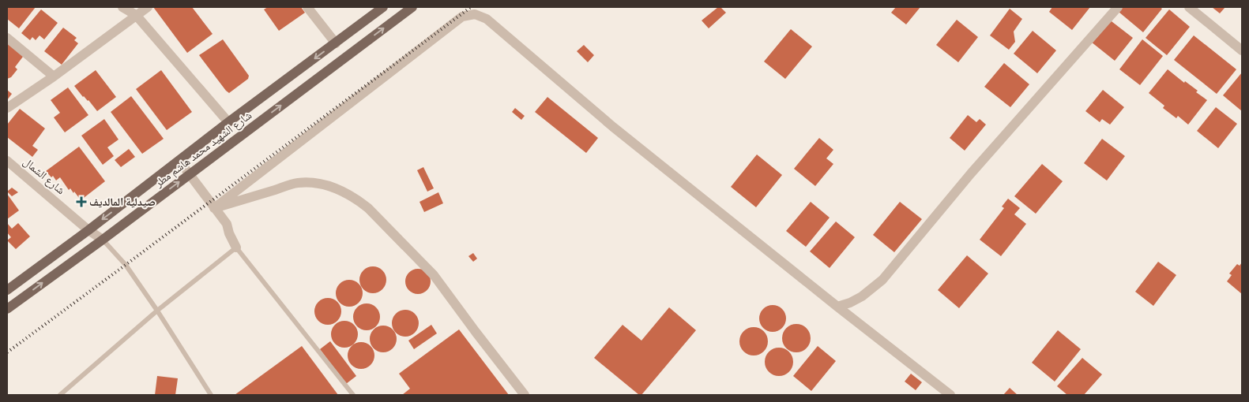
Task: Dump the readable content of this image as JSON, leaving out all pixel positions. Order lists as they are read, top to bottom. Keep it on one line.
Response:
{"streets":{"main road":["شارع الشهيد محمد هاشم مطر"],"street":["شارع الشمال"]},"crossings":[["شارع الشهيد محمد هاشم مطر","شارع الشمال"]],"places":{"health":["صيدلية المالديف"]}}
